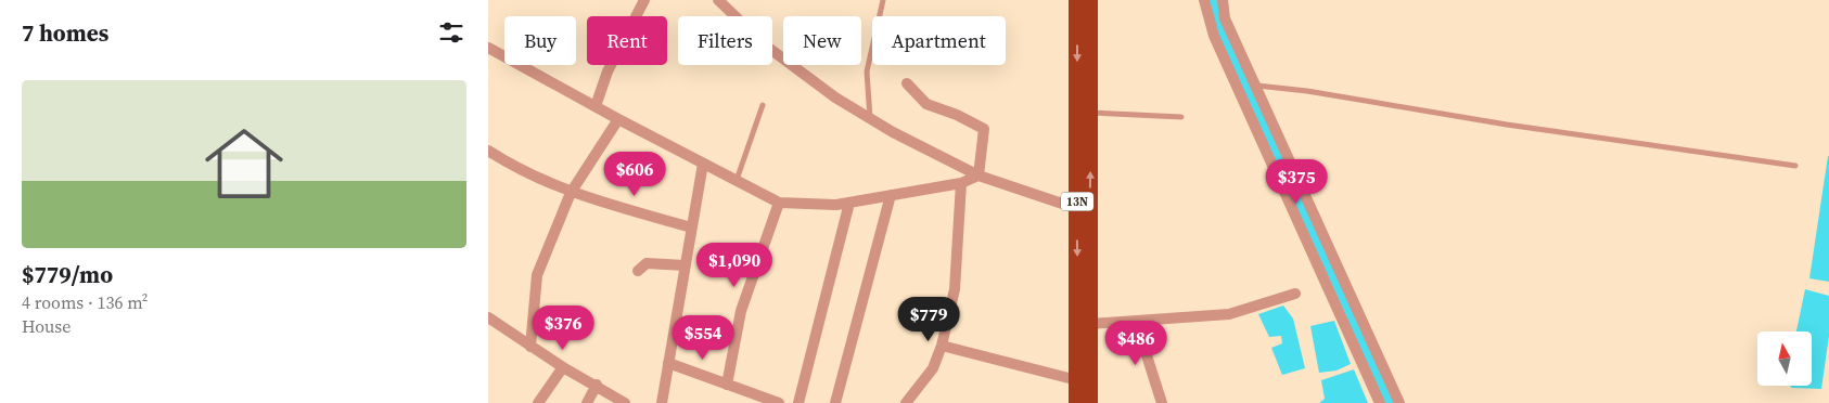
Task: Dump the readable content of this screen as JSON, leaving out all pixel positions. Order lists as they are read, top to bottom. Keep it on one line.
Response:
{"streets":{"highway":["13N"]},"north":"top","page":{"heading":"7 homes","chip":["Buy","Rent","Filters","New","Apartment"],"list":[{"name":"$779/mo","note":"4 rooms · 136 m² · House"}],"price":["$606","$375","$1,090","$779","$376","$554","$486"]}}
